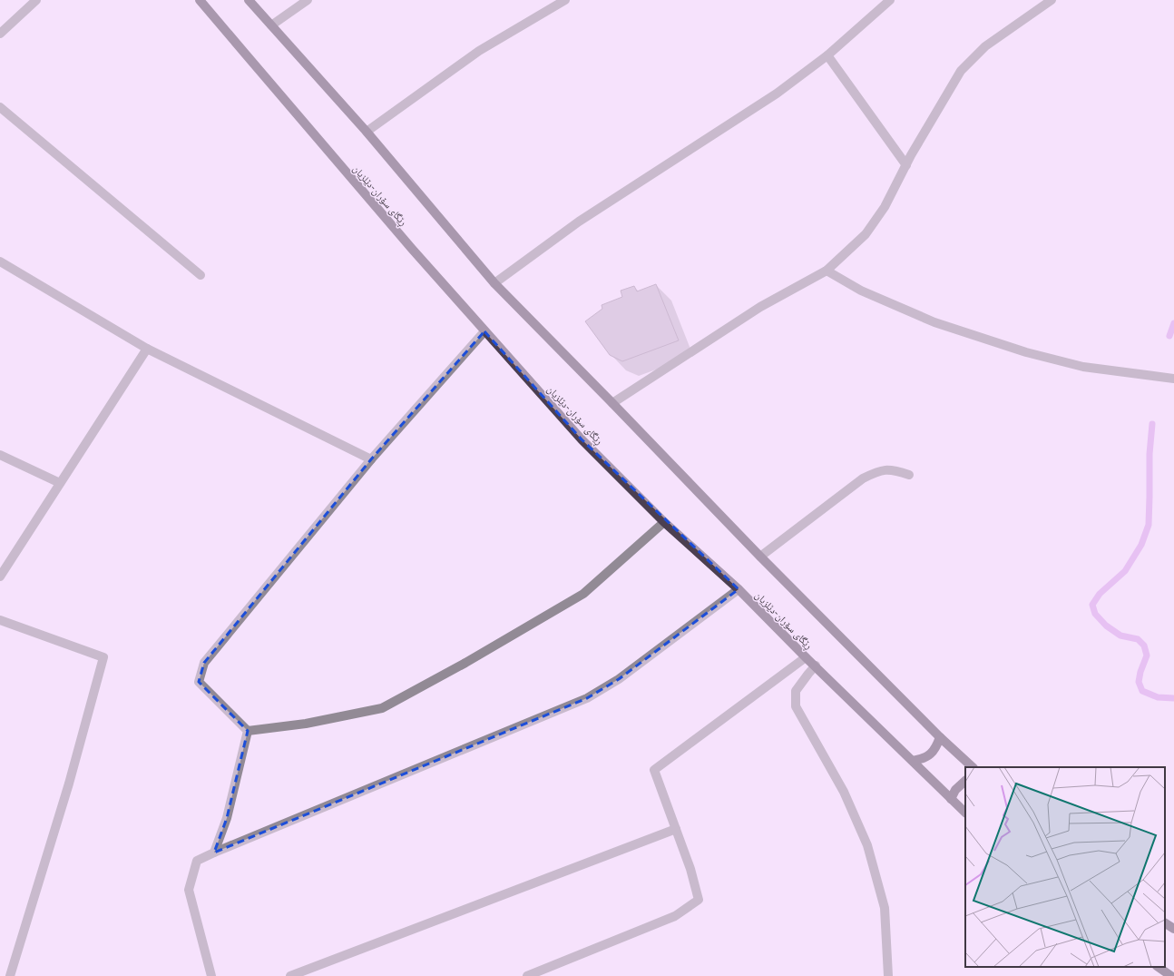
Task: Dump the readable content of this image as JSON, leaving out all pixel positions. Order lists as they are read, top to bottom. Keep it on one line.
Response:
{"streets":{"main road":["ڕێگای سۆران-دێلزیان"]}}
